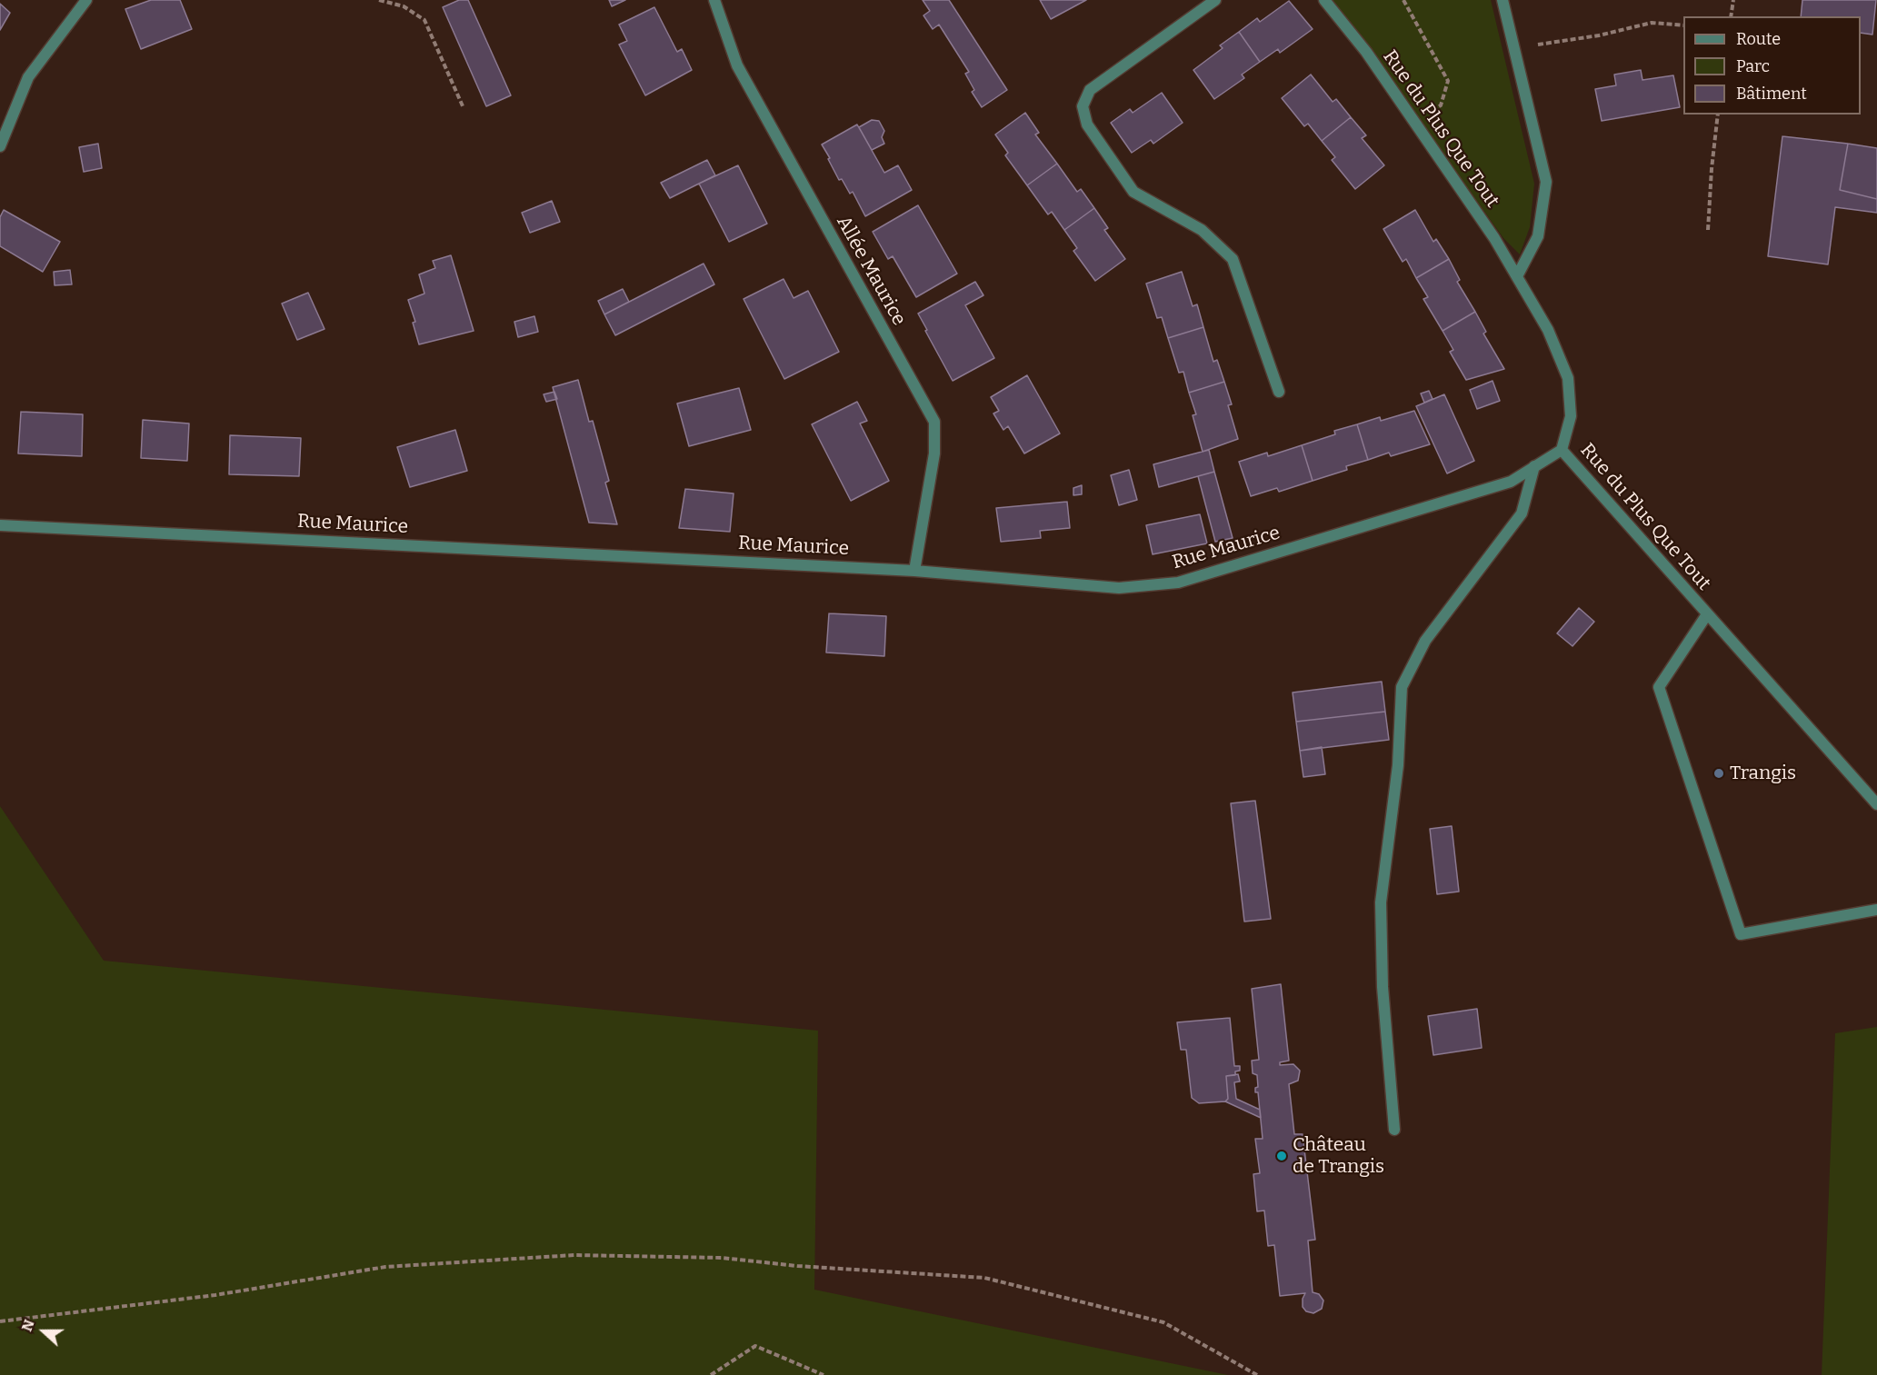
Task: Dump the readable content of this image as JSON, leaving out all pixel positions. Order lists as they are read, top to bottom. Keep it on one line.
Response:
{"streets":{"street":["Rue du Plus Que Tout","Allée Maurice","Rue Maurice"]},"crossings":[["Rue du Plus Que Tout","Rue Maurice"],["Allée Maurice","Rue Maurice"]],"places":["Trangis","Château de Trangis"],"legend":["Route","Parc","Bâtiment"],"north":"left"}
